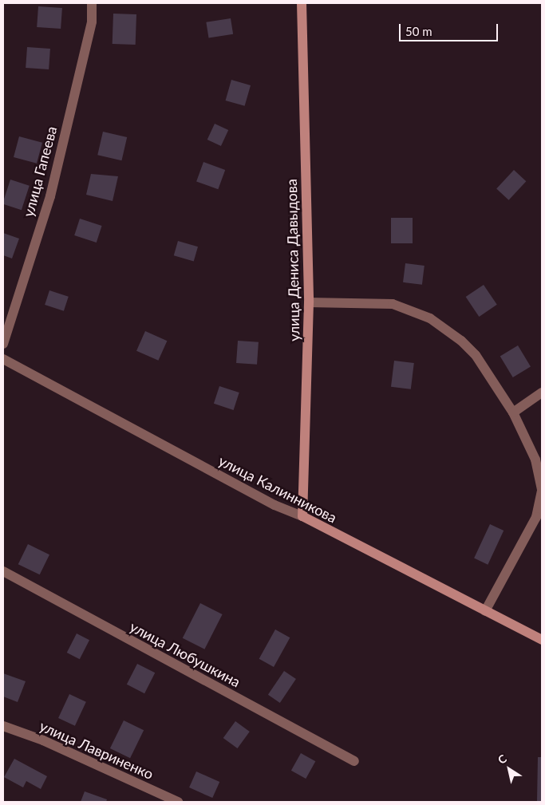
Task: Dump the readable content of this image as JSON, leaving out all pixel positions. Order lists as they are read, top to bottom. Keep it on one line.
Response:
{"streets":{"main road":["улица Дениса Давыдова","улица Калинникова"],"street":["улица Гапеева","улица Любушкина","улица Лавриненко"]},"crossings":[["улица Дениса Давыдова","улица Калинникова"]],"scale_bar":"50 m","north":"top left"}
